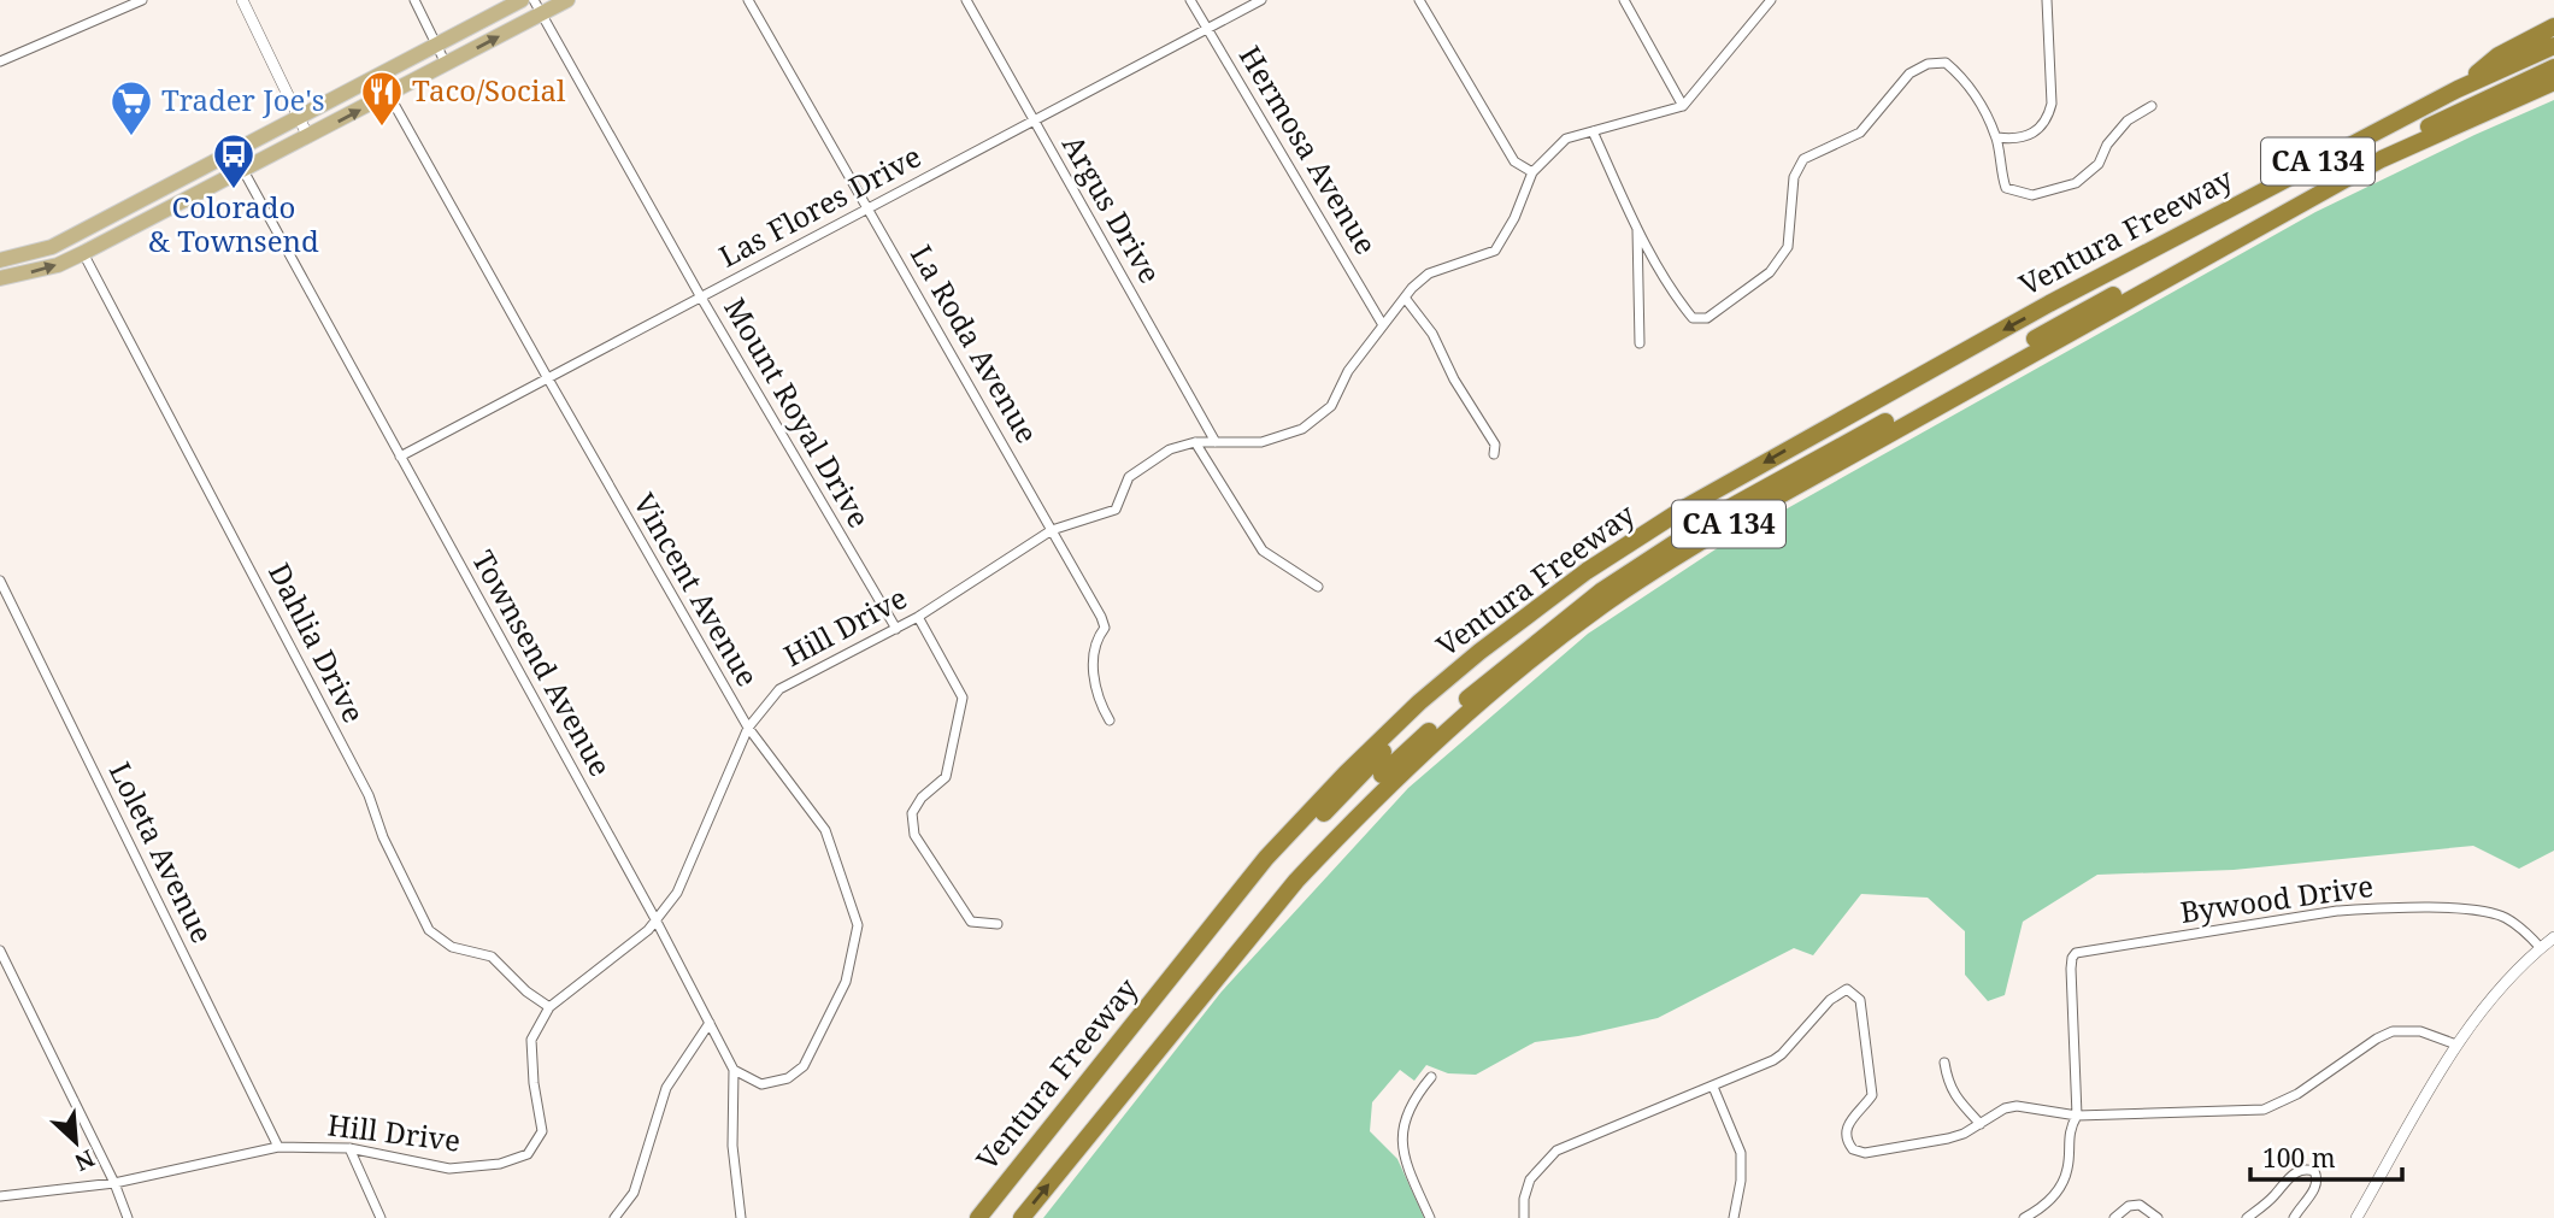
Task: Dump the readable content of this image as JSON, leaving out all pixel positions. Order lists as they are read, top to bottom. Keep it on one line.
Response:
{"streets":{"highway":["CA 134","Ventura Freeway"],"street":["Hermosa Avenue","Las Flores Drive","Argus Drive","La Roda Avenue","Mount Royal Drive","Vincent Avenue","Hill Drive","Dahlia Drive","Townsend Avenue","Loleta Avenue","Bywood Drive"]},"crossings":[["Hermosa Avenue","Las Flores Drive"],["Hermosa Avenue","Hill Drive"],["Las Flores Drive","Argus Drive"],["Las Flores Drive","La Roda Avenue"],["Las Flores Drive","Mount Royal Drive"],["Las Flores Drive","Vincent Avenue"],["Las Flores Drive","Townsend Avenue"],["Argus Drive","Hill Drive"],["La Roda Avenue","Hill Drive"],["Mount Royal Drive","Hill Drive"],["Vincent Avenue","Hill Drive"],["Vincent Avenue","Townsend Avenue"],["Hill Drive","Dahlia Drive"],["Hill Drive","Townsend Avenue"],["Hill Drive","Loleta Avenue"]],"places":{"restaurant":["Taco/Social"],"supermarket":["Trader Joe's"],"bus stop":["Colorado & Townsend"]},"scale_bar":"100 m","north":"bottom right"}
